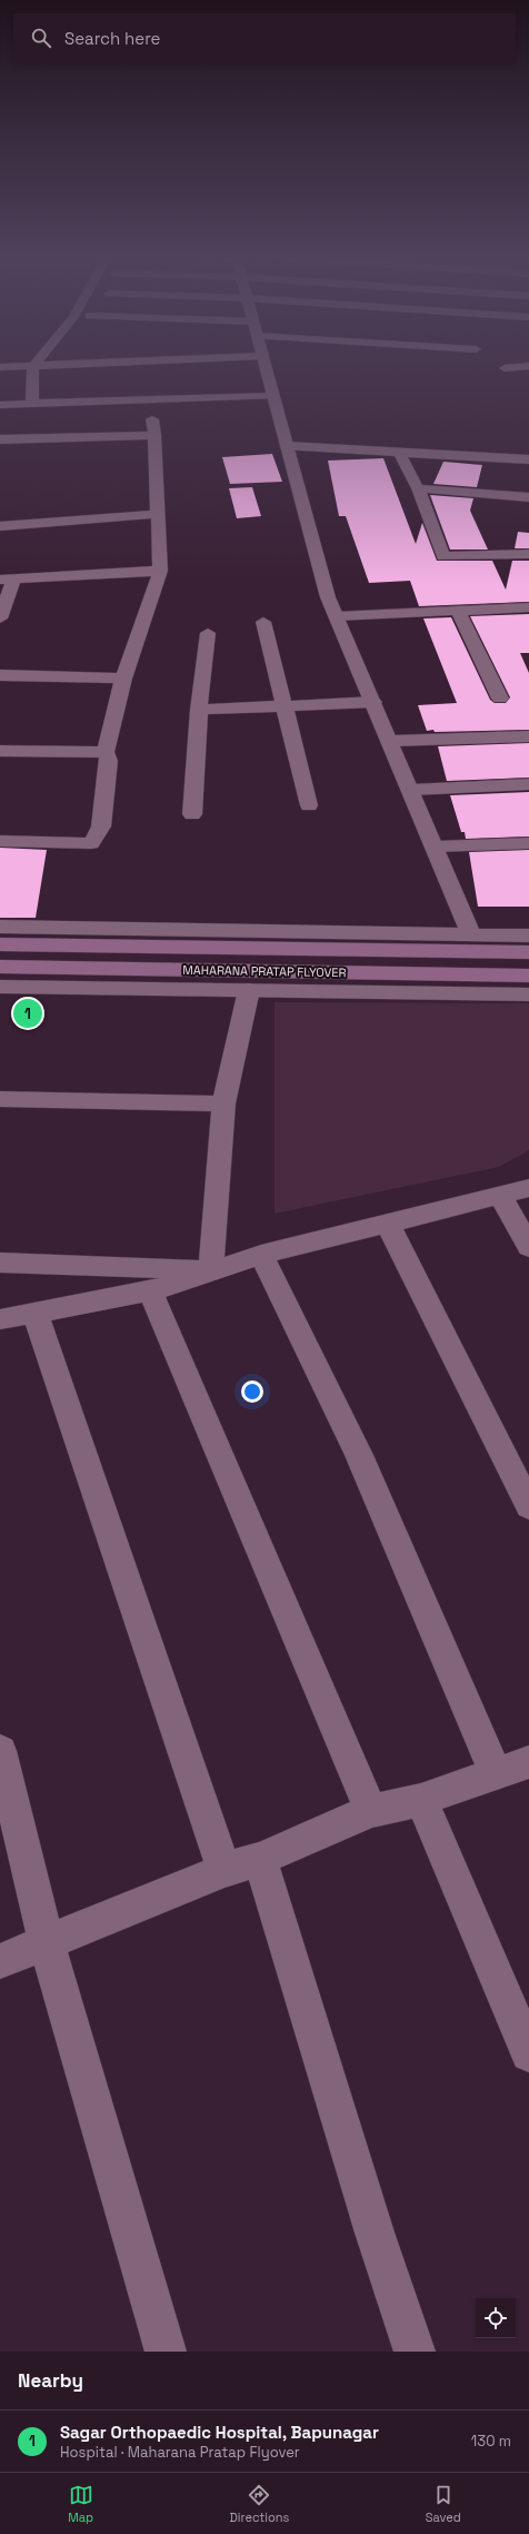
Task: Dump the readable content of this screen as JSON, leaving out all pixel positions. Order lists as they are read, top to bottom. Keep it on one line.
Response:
{"streets":{"main road":["MAHARANA PRATAP FLYOVER"]},"page":{"search":"Search here","pins":"1","heading":"Nearby","list":[{"mark":"1","name":"Sagar Orthopaedic Hospital, Bapunagar","note":"Hospital · Maharana Pratap Flyover","value":"130 m"}],"nav":["Map","Directions","Saved"]}}
